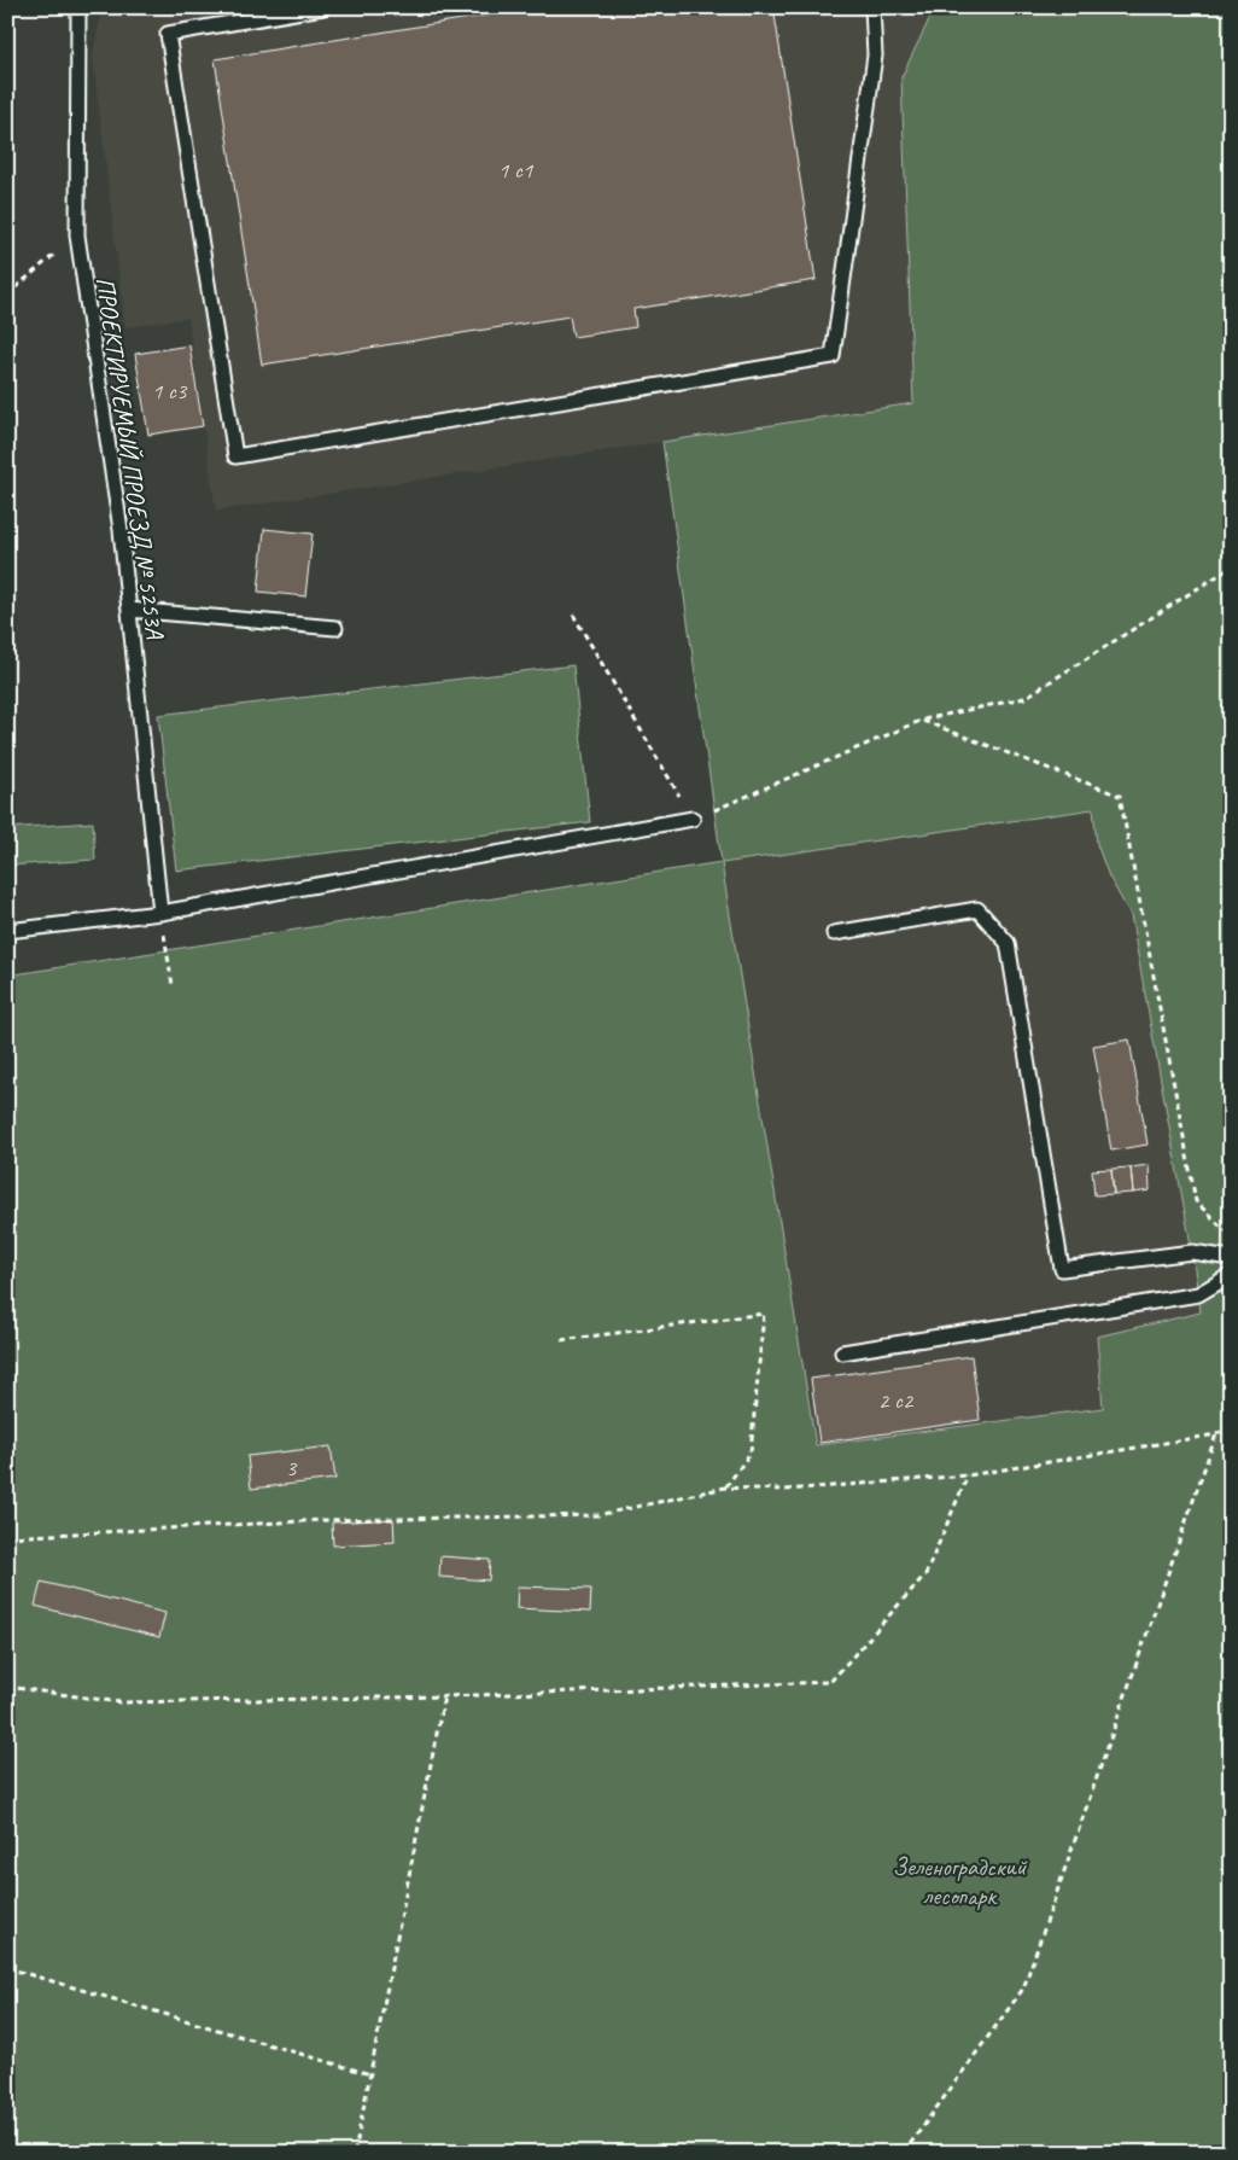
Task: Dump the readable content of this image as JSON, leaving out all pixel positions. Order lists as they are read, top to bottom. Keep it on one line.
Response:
{"streets":{"lane":["ПРОЕКТИРУЕМЫЙ ПРОЕЗД № 5253А"]},"parks":["Зеленоградский лесопарк"],"house_numbers":["1 с1","1 с3","2 с2","3"]}
